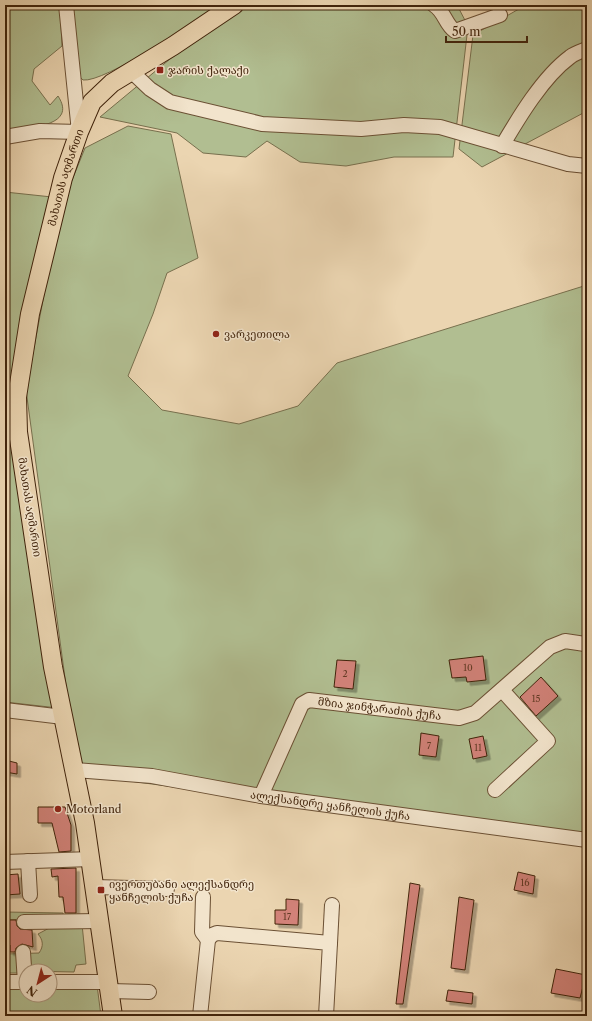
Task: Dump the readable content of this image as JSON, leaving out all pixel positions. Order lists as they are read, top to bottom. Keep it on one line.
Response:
{"streets":{"main road":["მახათას აღმართი"],"street":["მზია ჯინჭარაძის ქუჩა","ალექსანდრე ყანჩელის ქუჩა"]},"crossings":[["მახათას აღმართი","ალექსანდრე ყანჩელის ქუჩა"],["მზია ჯინჭარაძის ქუჩა","ალექსანდრე ყანჩელის ქუჩა"]],"places":{"transit":["ჯარის ქალაქი","ივერთუბანი ალექსანდრე ყანჩელის ქუჩა"],"other":["ვარკეთილა","Motorland"]},"house_numbers":["10","2","15","7","11","16","17"],"scale_bar":"50 m","north":"bottom left"}
